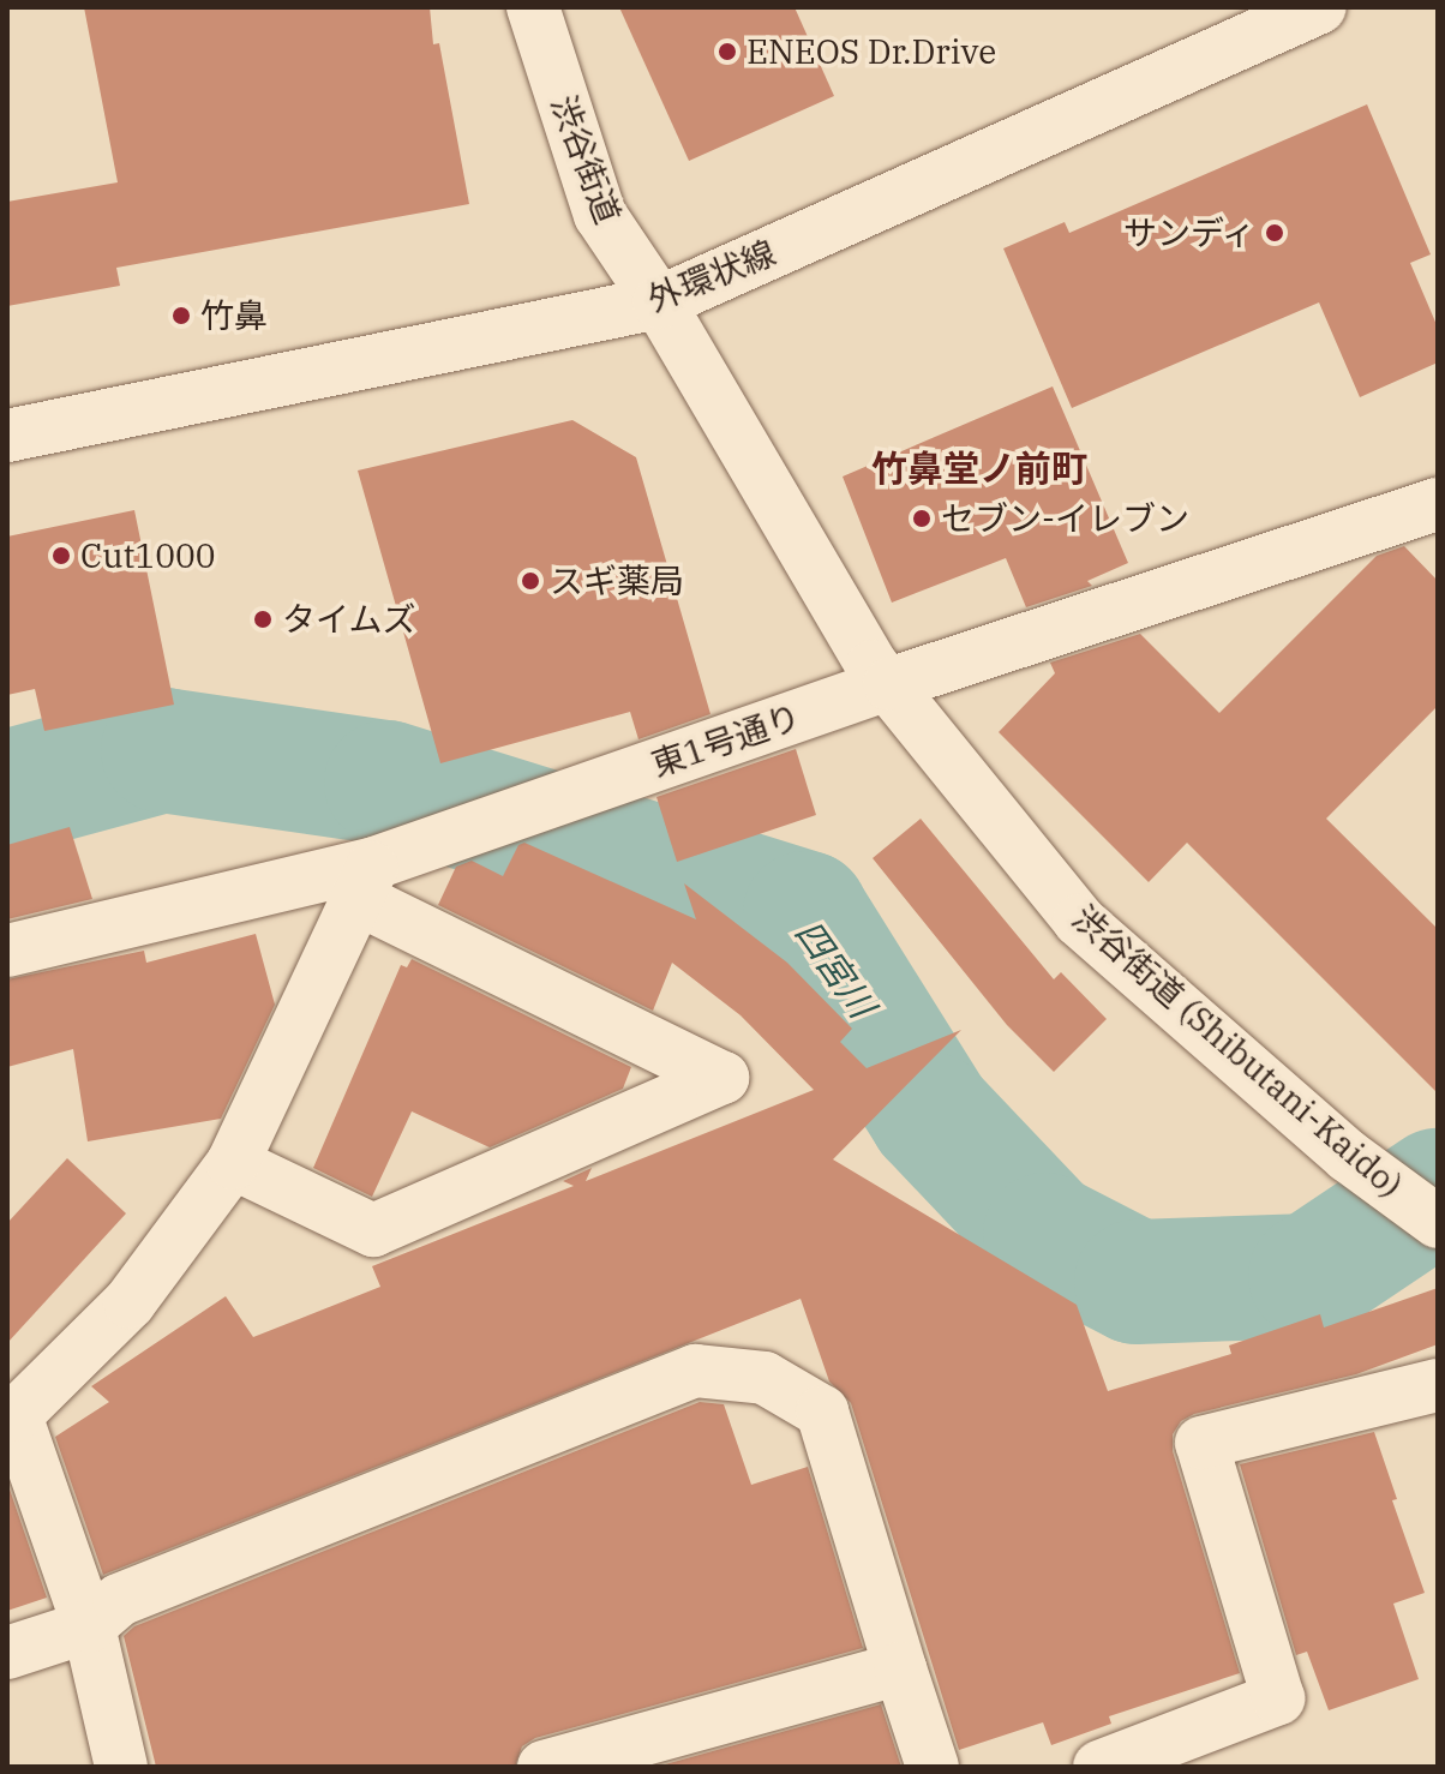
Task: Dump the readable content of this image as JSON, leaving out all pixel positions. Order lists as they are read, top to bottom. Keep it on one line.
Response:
{"streets":{"street":["渋谷街道","外環状線","東1号通り","渋谷街道 (Shibutani-Kaido)"]},"crossings":[["渋谷街道","外環状線"],["渋谷街道","渋谷街道 (Shibutani-Kaido)"],["外環状線","渋谷街道 (Shibutani-Kaido)"],["東1号通り","渋谷街道 (Shibutani-Kaido)"]],"districts":["竹鼻堂ノ前町"],"water":["四宮川"],"places":["ENEOS Dr.Drive","サンディ","竹鼻","セブン-イレブン","Cut1000","スギ薬局","タイムズ"]}
